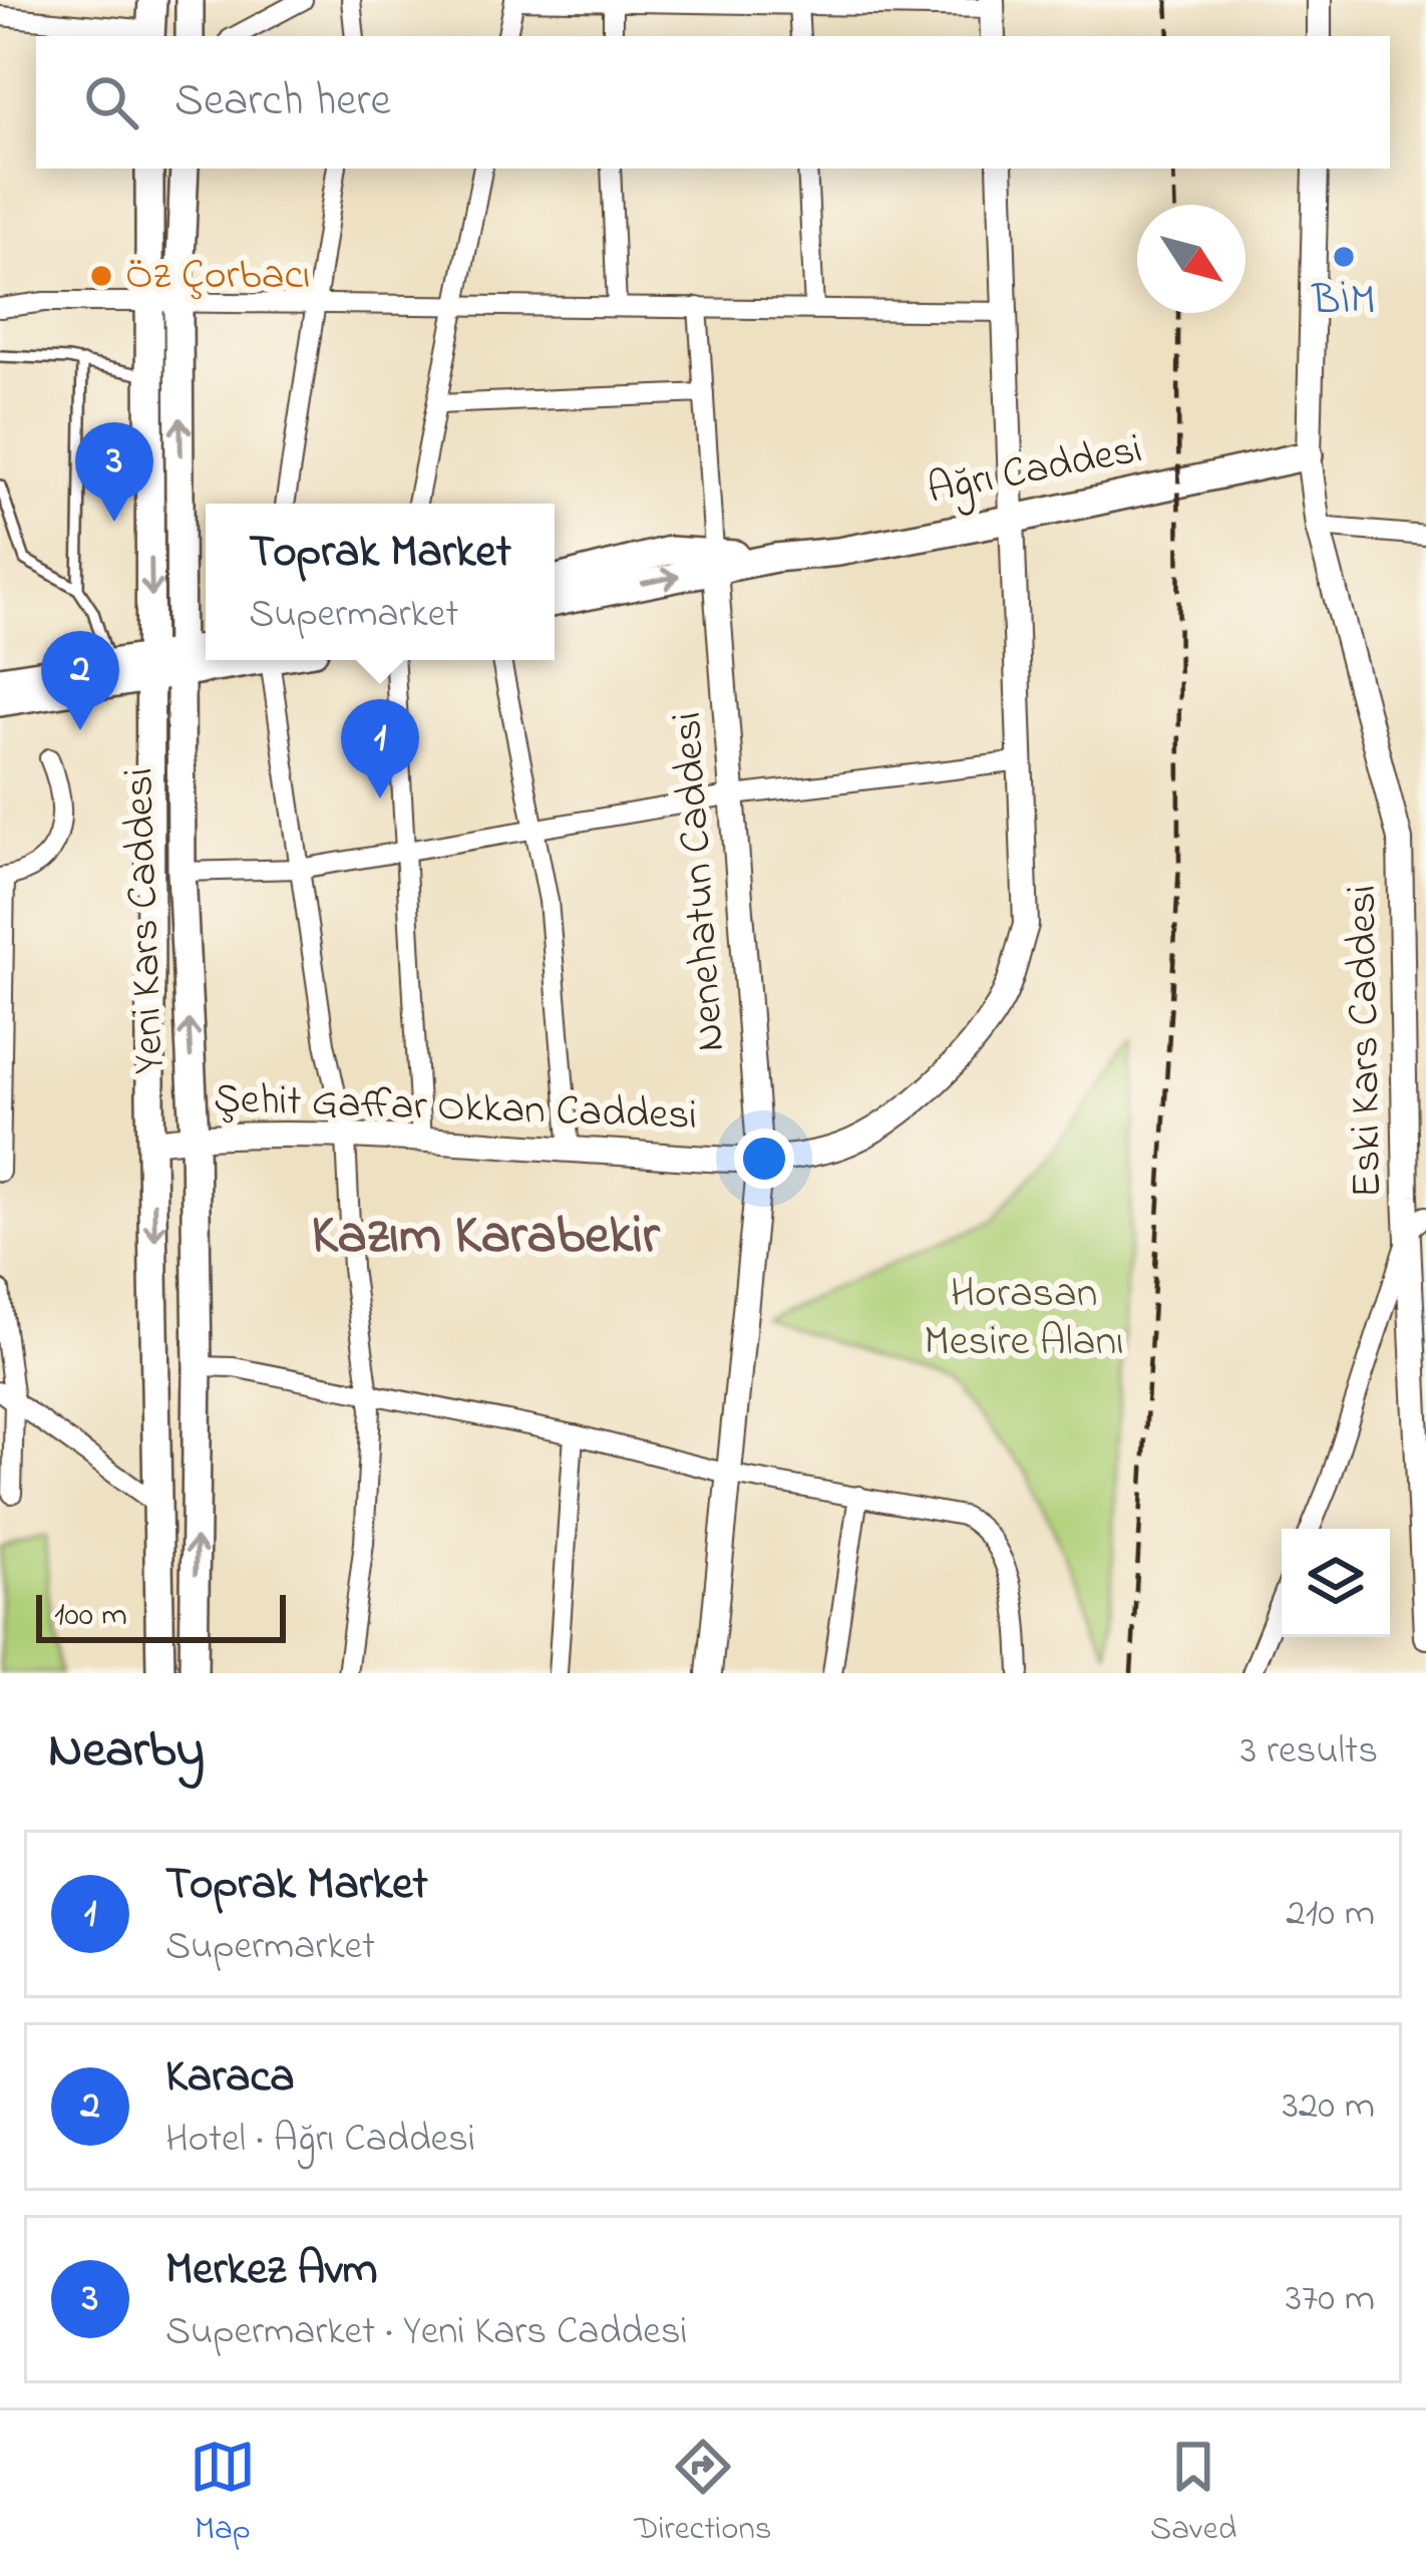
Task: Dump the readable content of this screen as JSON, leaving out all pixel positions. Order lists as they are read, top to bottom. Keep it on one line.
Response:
{"streets":{"main road":["Ağrı Caddesi","Yeni Kars Caddesi"],"street":["Nenehatun Caddesi","Eski Kars Caddesi","Şehit Gaffar Okkan Caddesi"]},"crossings":[["Ağrı Caddesi","Nenehatun Caddesi"],["Ağrı Caddesi","Eski Kars Caddesi"],["Ağrı Caddesi","Şehit Gaffar Okkan Caddesi"],["Nenehatun Caddesi","Şehit Gaffar Okkan Caddesi"],["Yeni Kars Caddesi","Şehit Gaffar Okkan Caddesi"]],"districts":["Kazım Karabekir"],"parks":["Horasan Mesire Alanı"],"places":["BİM","Öz Çorbacı"],"scale_bar":"100 m","north":"bottom right","page":{"search":"Search here","pins":["3","2","1"],"popup":["Toprak Market","Supermarket"],"scale":"100 m","heading":["Nearby","3 results"],"list":[{"mark":"1","name":"Toprak Market","note":"Supermarket","value":"210 m"},{"mark":"2","name":"Karaca","note":"Hotel · Ağrı Caddesi","value":"320 m"},{"mark":"3","name":"Merkez Avm","note":"Supermarket · Yeni Kars Caddesi","value":"370 m"}],"nav":["Map","Directions","Saved"]}}
